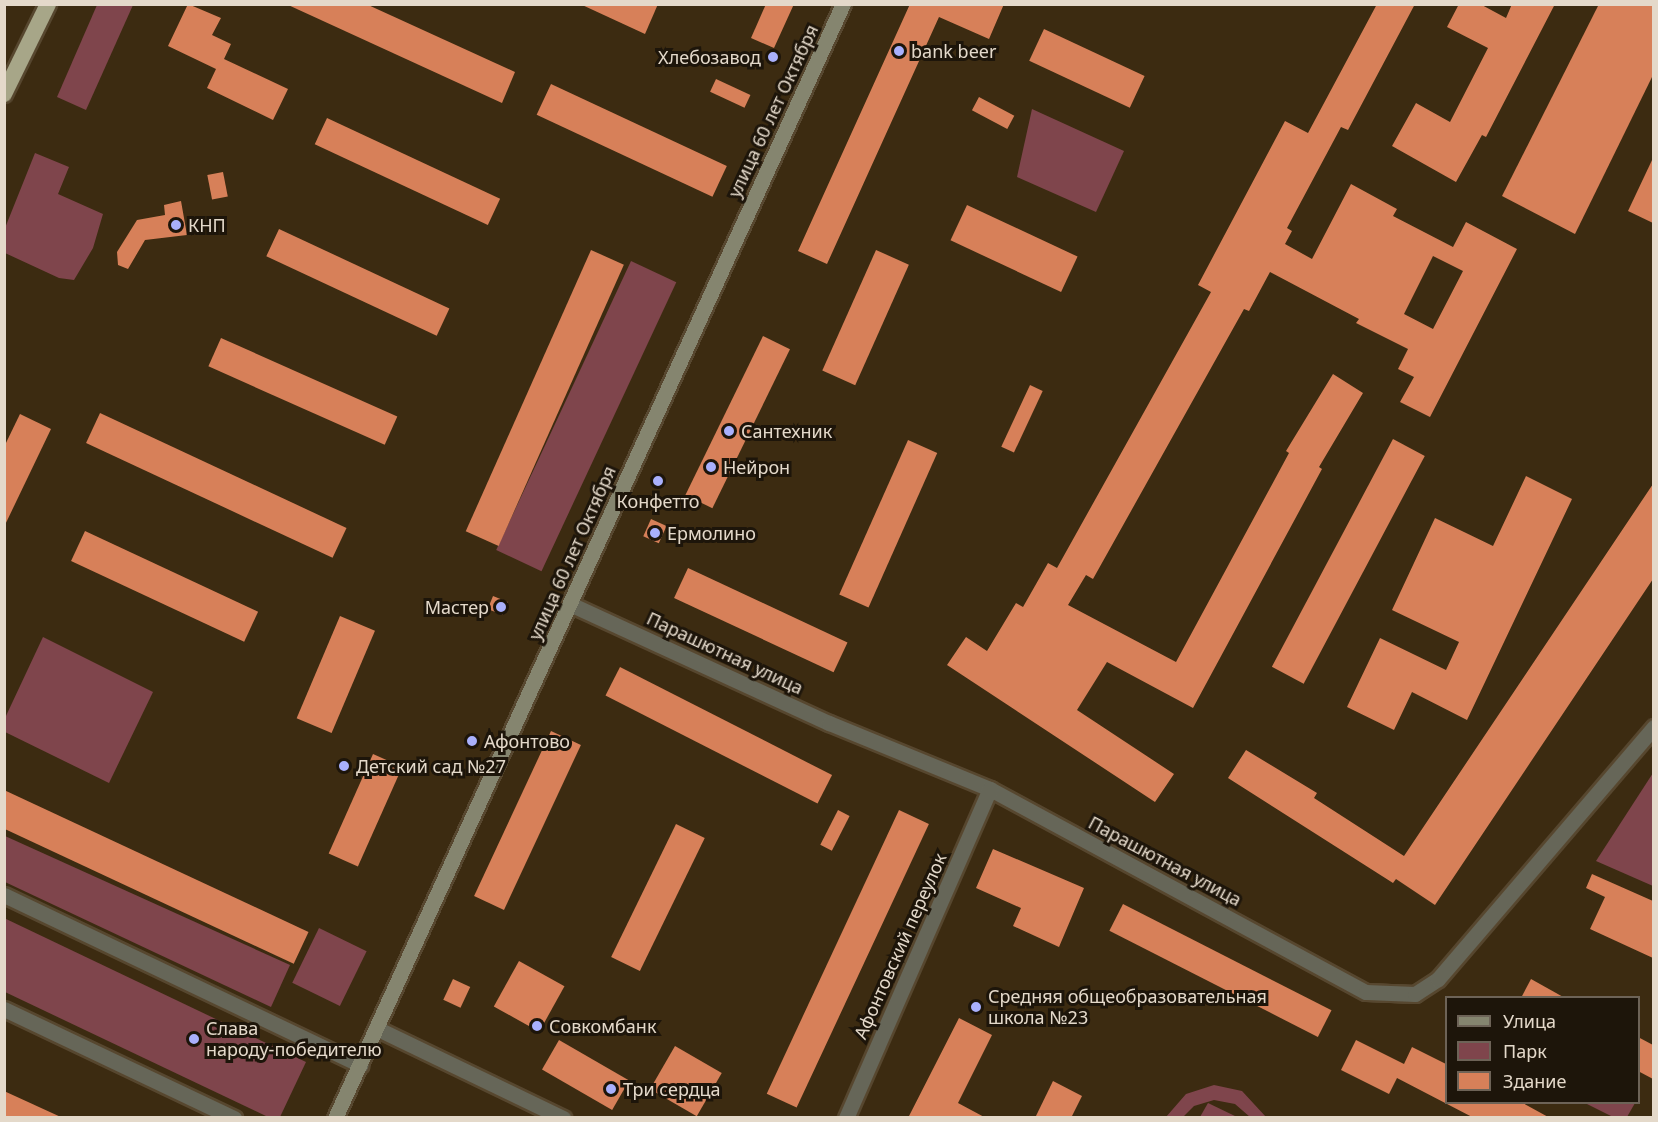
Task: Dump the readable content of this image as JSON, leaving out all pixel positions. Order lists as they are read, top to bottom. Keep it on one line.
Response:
{"streets":{"main road":["улица 60 лет Октября"],"street":["Парашютная улица","Афонтовский переулок"]},"crossings":[["улица 60 лет Октября","Парашютная улица"],["Парашютная улица","Афонтовский переулок"]],"places":["bank beer","Хлебозавод","КНП","Сантехник","Нейрон","Конфетто","Ермолино","Мастер","Афонтово","Детский сад №27","Средняя общеобразовательная школа №23","Совкомбанк","Слава народу-победителю","Три сердца"],"legend":["Улица","Парк","Здание"]}
